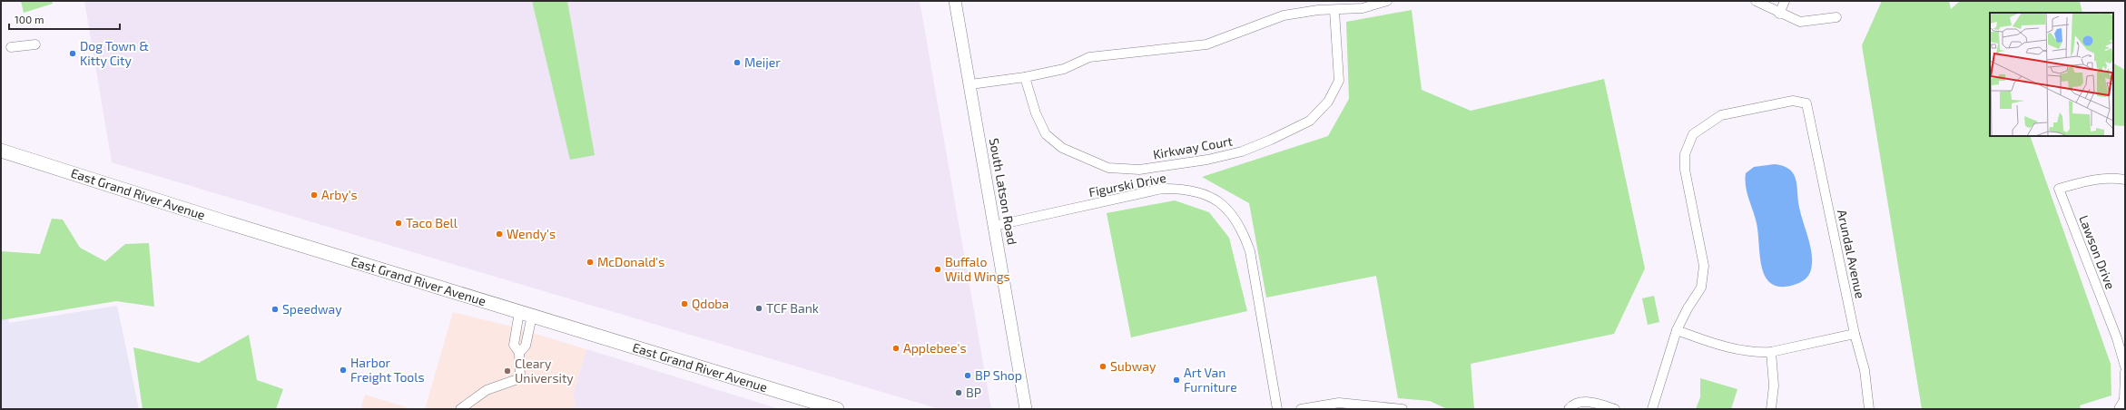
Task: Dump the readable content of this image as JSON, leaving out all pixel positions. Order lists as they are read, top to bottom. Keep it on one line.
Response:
{"streets":{"main road":["South Latson Road","East Grand River Avenue"],"street":["Kirkway Court","Figurski Drive","Lawson Drive","Arundal Avenue"]},"crossings":[["Figurski Drive","South Latson Road"]],"places":["Dog Town & Kitty City","Meijer","Arby's","Taco Bell","Wendy's","McDonald's","Buffalo Wild Wings","Qdoba","TCF Bank","Speedway","Applebee's","Subway","Harbor Freight Tools","Cleary University","BP Shop","Art Van Furniture","BP"],"scale_bar":"100 m"}
